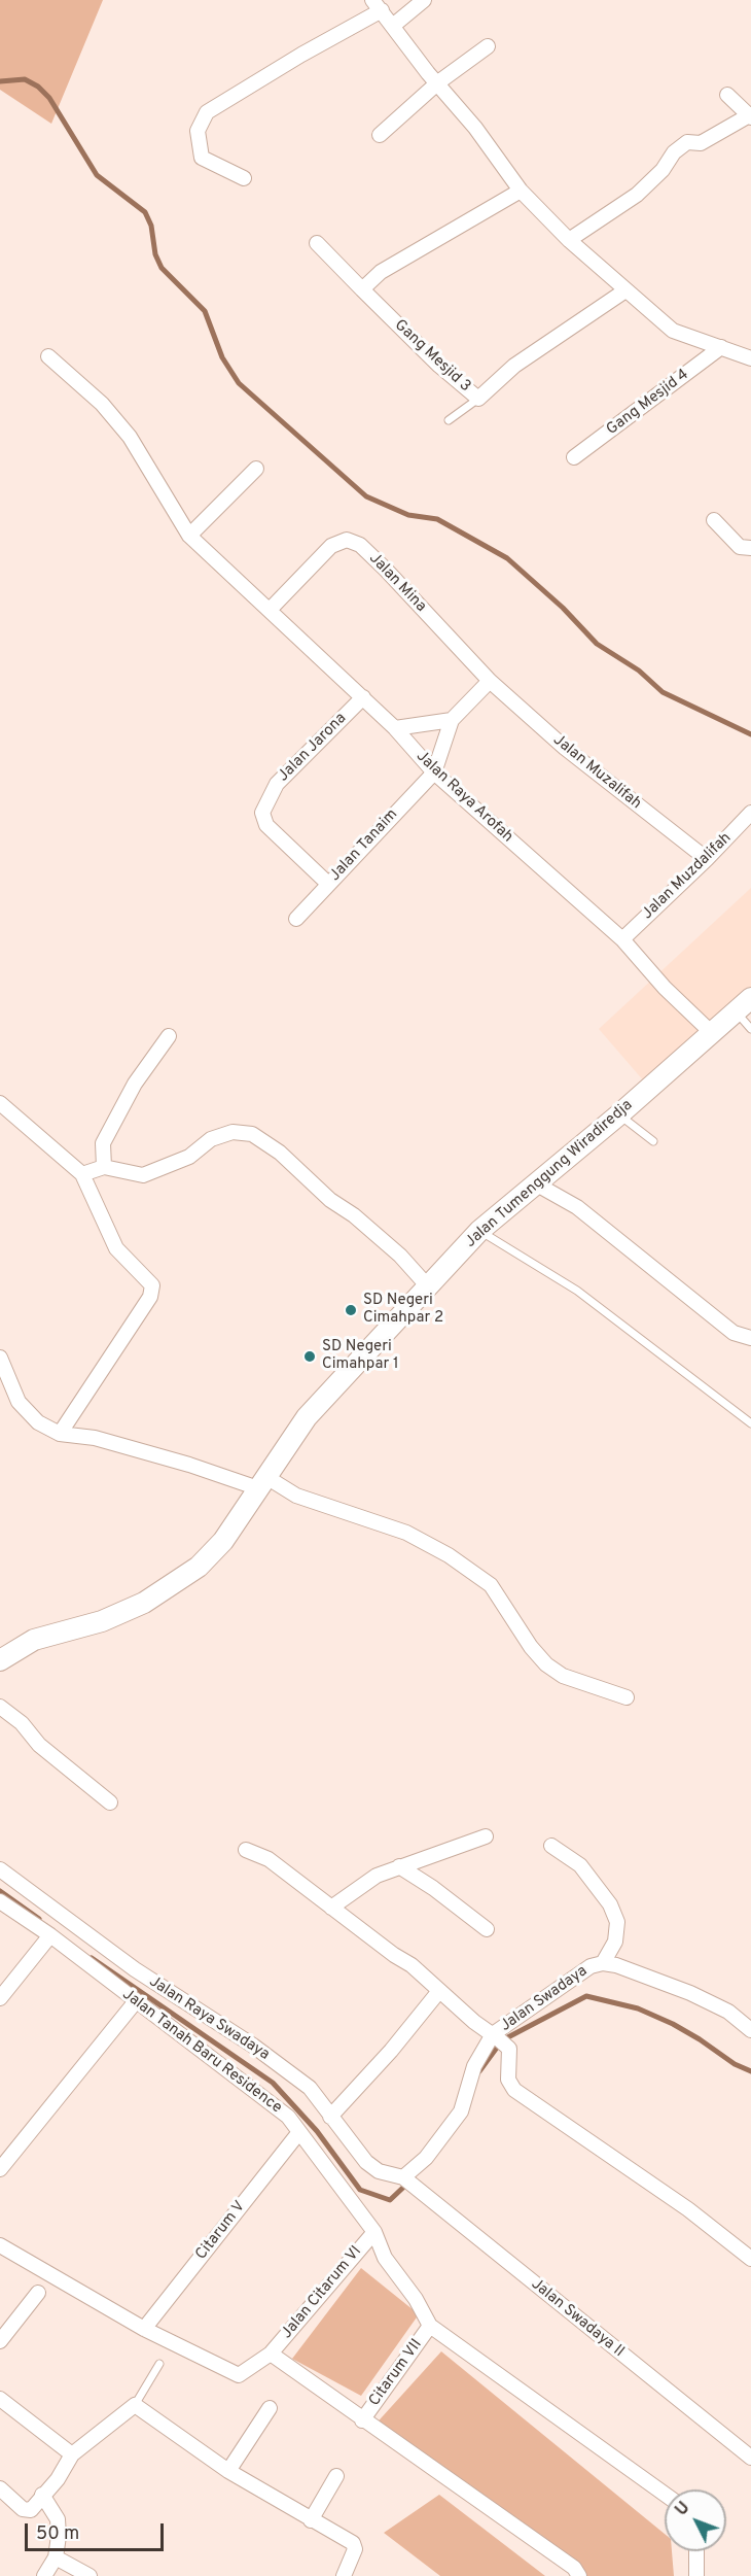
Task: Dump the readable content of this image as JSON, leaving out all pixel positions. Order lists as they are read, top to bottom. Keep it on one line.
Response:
{"streets":{"street":["Gang Mesjid 3","Gang Mesjid 4","Jalan Mina","Jalan Jarona","Jalan Muzalifah","Jalan Raya Arofah","Jalan Tanaim","Jalan Muzdalifah","Jalan Tumenggung Wiradiredja","Jalan Swadaya","Jalan Raya Swadaya","Jalan Tanah Baru Residence","Citarum V","Jalan Citarum VI","Jalan Swadaya II","Citarum VII"]},"crossings":[["Jalan Mina","Jalan Muzalifah"],["Jalan Mina","Jalan Raya Arofah"],["Jalan Jarona","Jalan Raya Arofah"],["Jalan Jarona","Jalan Tanaim"],["Jalan Muzalifah","Jalan Muzdalifah"],["Jalan Raya Arofah","Jalan Tanaim"],["Jalan Raya Arofah","Jalan Muzdalifah"],["Jalan Raya Arofah","Jalan Tumenggung Wiradiredja"],["Jalan Swadaya","Jalan Raya Swadaya"],["Jalan Swadaya","Jalan Swadaya II"],["Jalan Raya Swadaya","Jalan Swadaya II"],["Jalan Tanah Baru Residence","Citarum V"],["Jalan Tanah Baru Residence","Jalan Citarum VI"],["Jalan Tanah Baru Residence","Citarum VII"],["Citarum V","Jalan Citarum VI"]],"places":["SD Negeri Cimahpar 2","SD Negeri Cimahpar 1"],"scale_bar":"50 m","north":"top left"}
